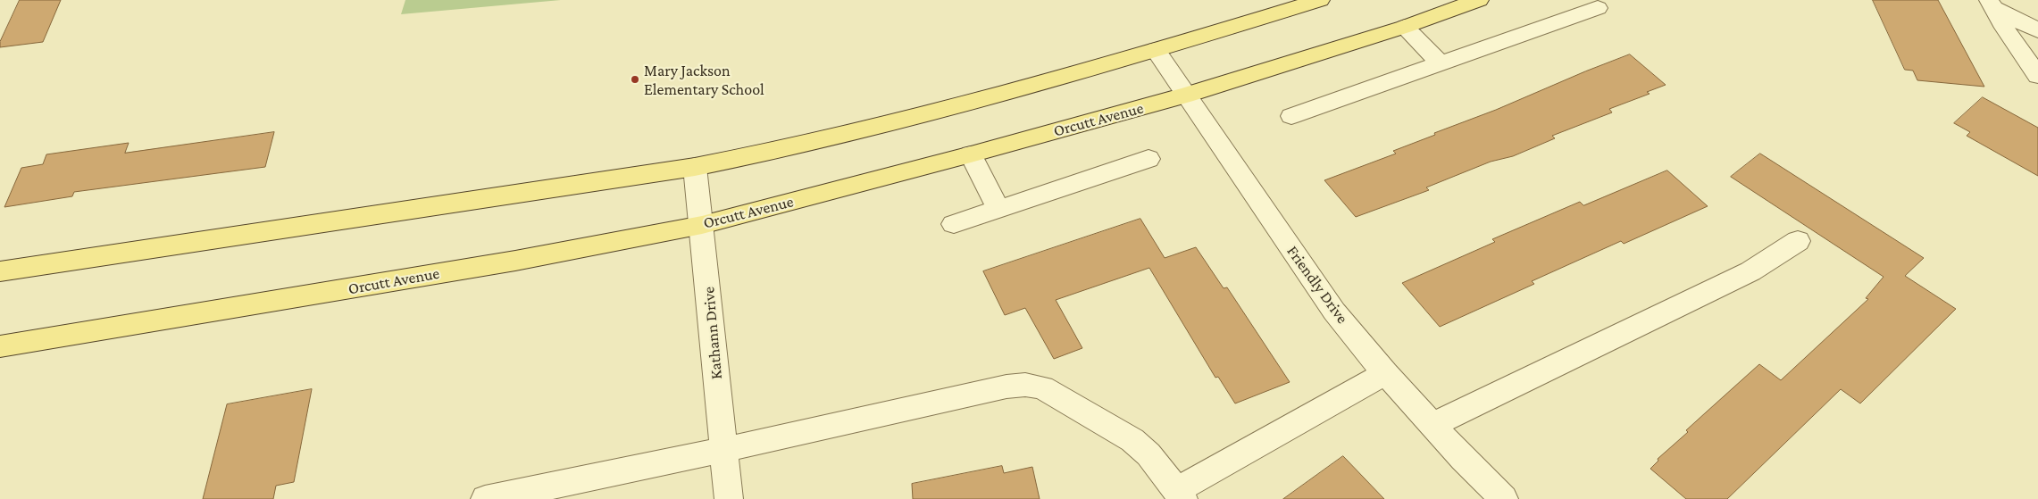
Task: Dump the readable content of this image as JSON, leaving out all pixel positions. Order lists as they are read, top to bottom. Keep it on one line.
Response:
{"streets":{"main road":["Orcutt Avenue"],"street":["Friendly Drive","Kathann Drive"]},"crossings":[["Orcutt Avenue","Friendly Drive"],["Orcutt Avenue","Kathann Drive"]],"places":["Mary Jackson Elementary School"]}
